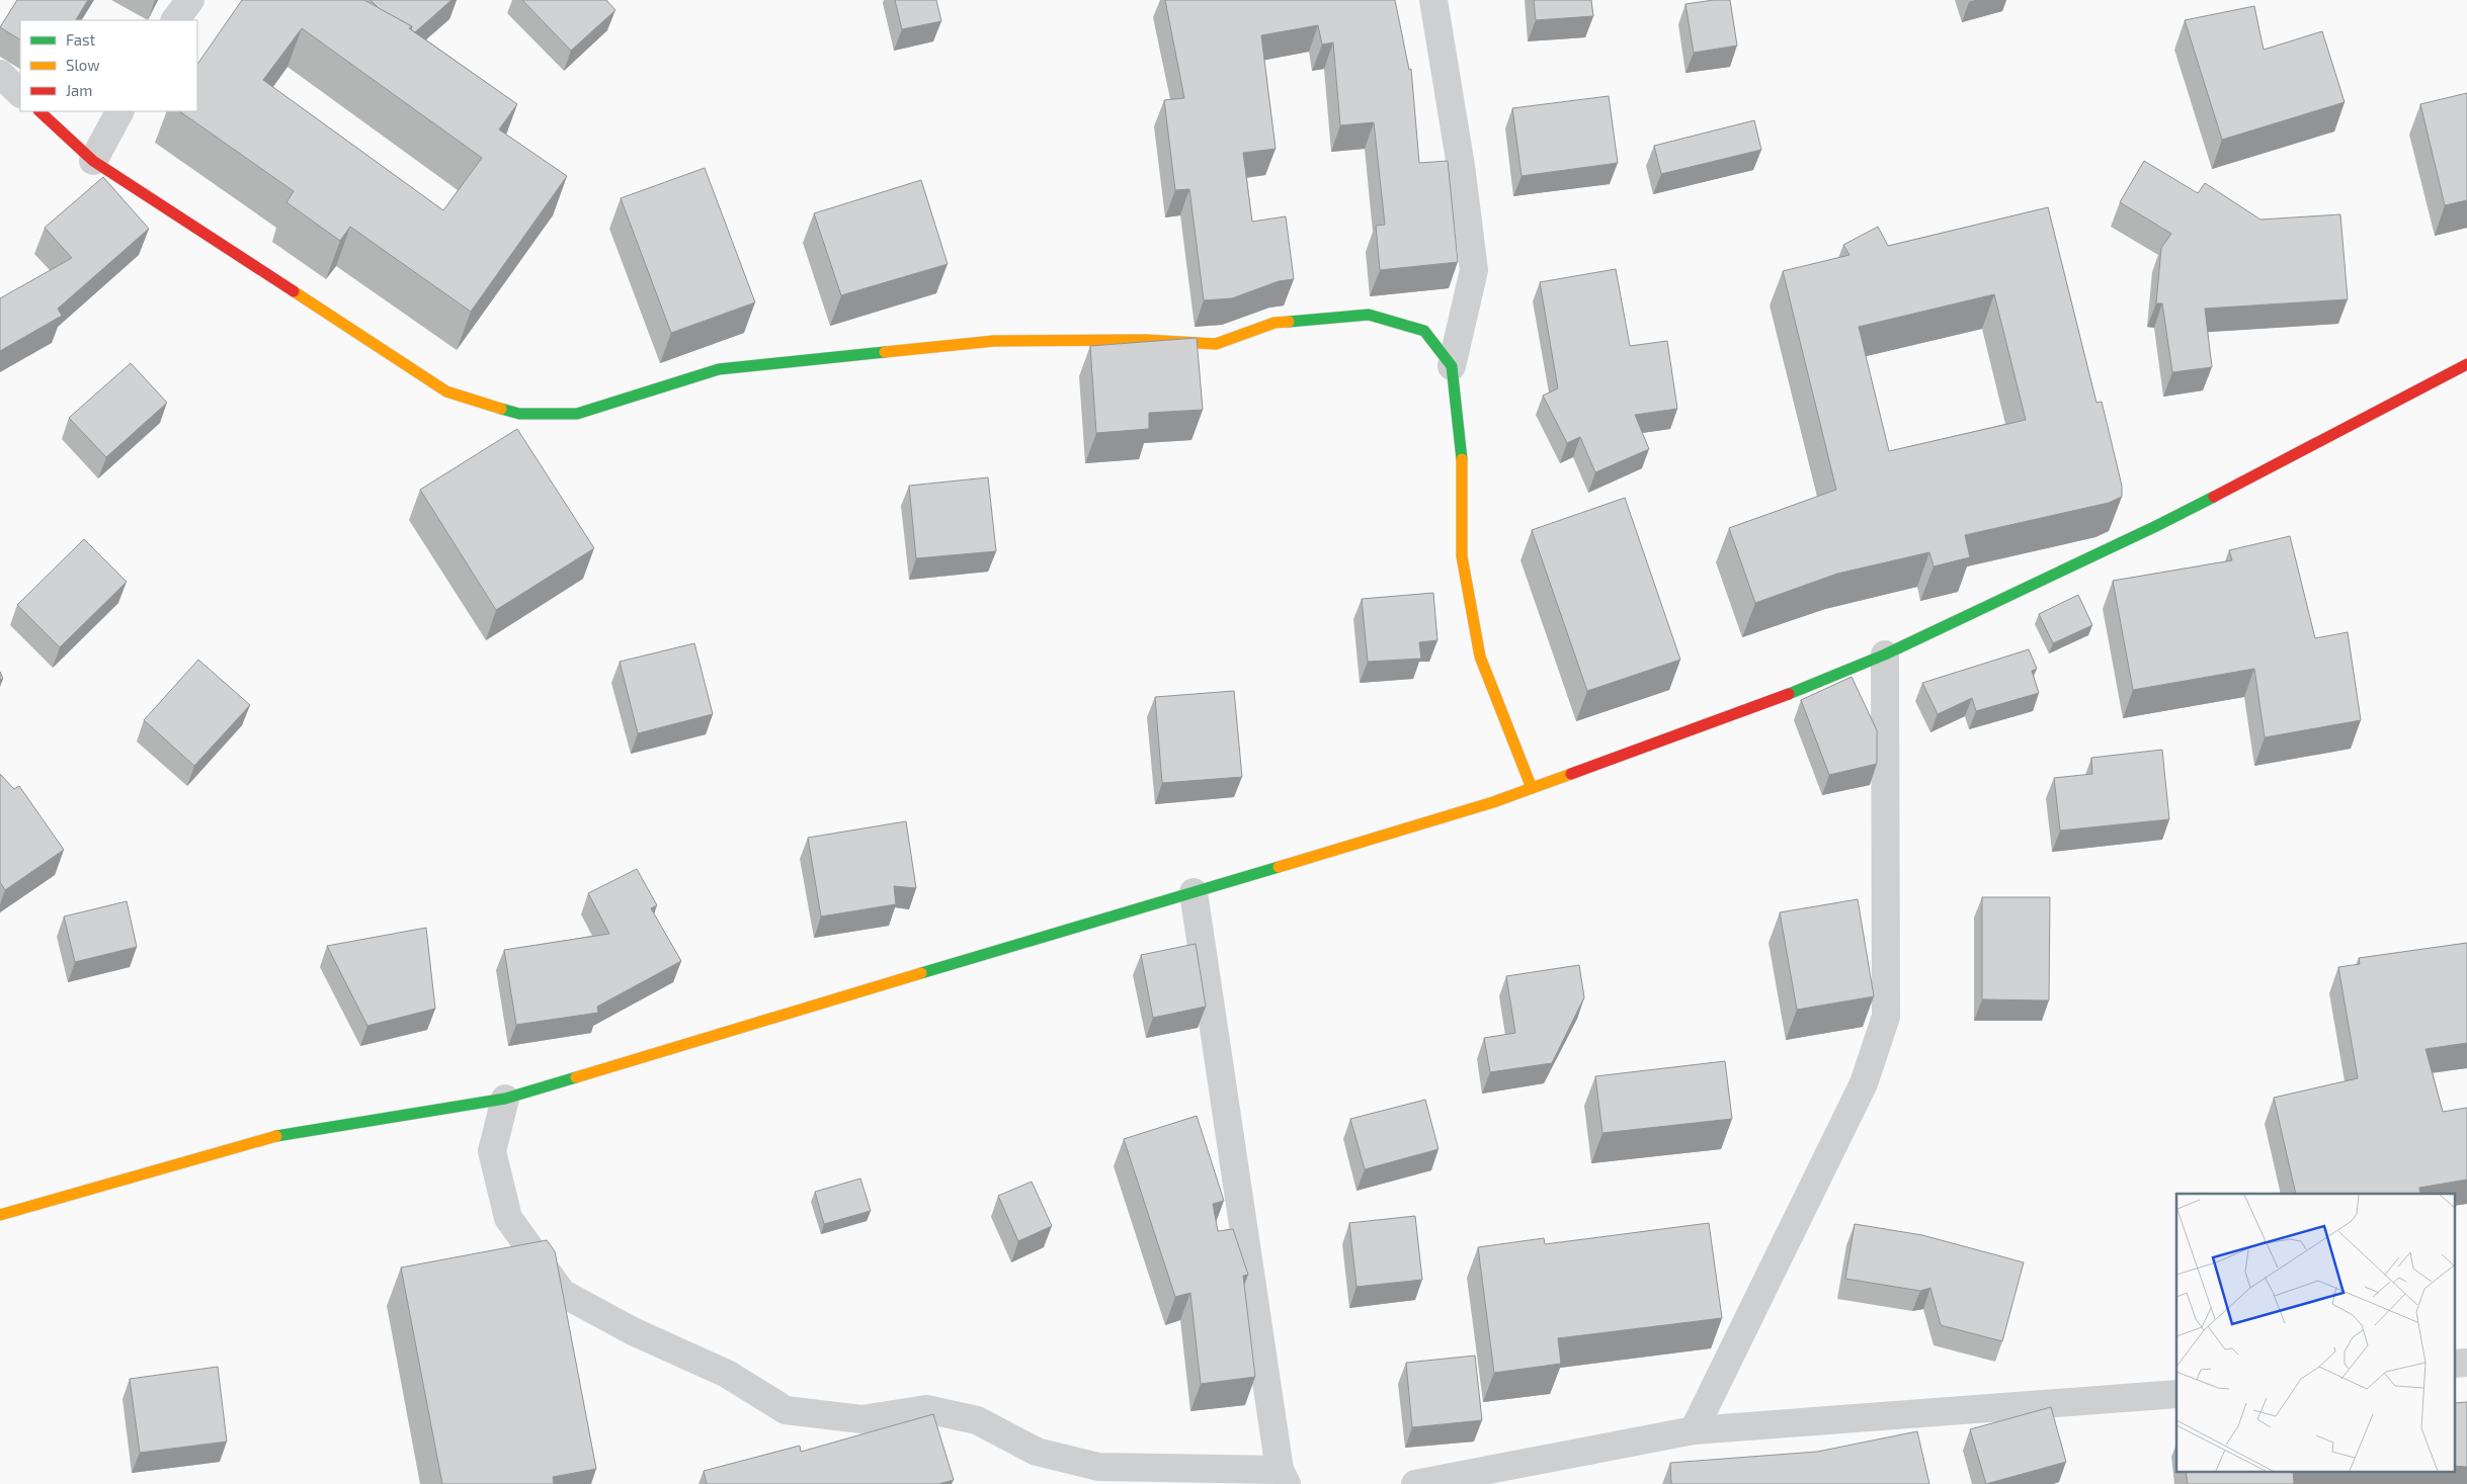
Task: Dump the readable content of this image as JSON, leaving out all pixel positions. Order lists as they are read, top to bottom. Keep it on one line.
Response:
{"legend":["Fast","Slow","Jam"]}
